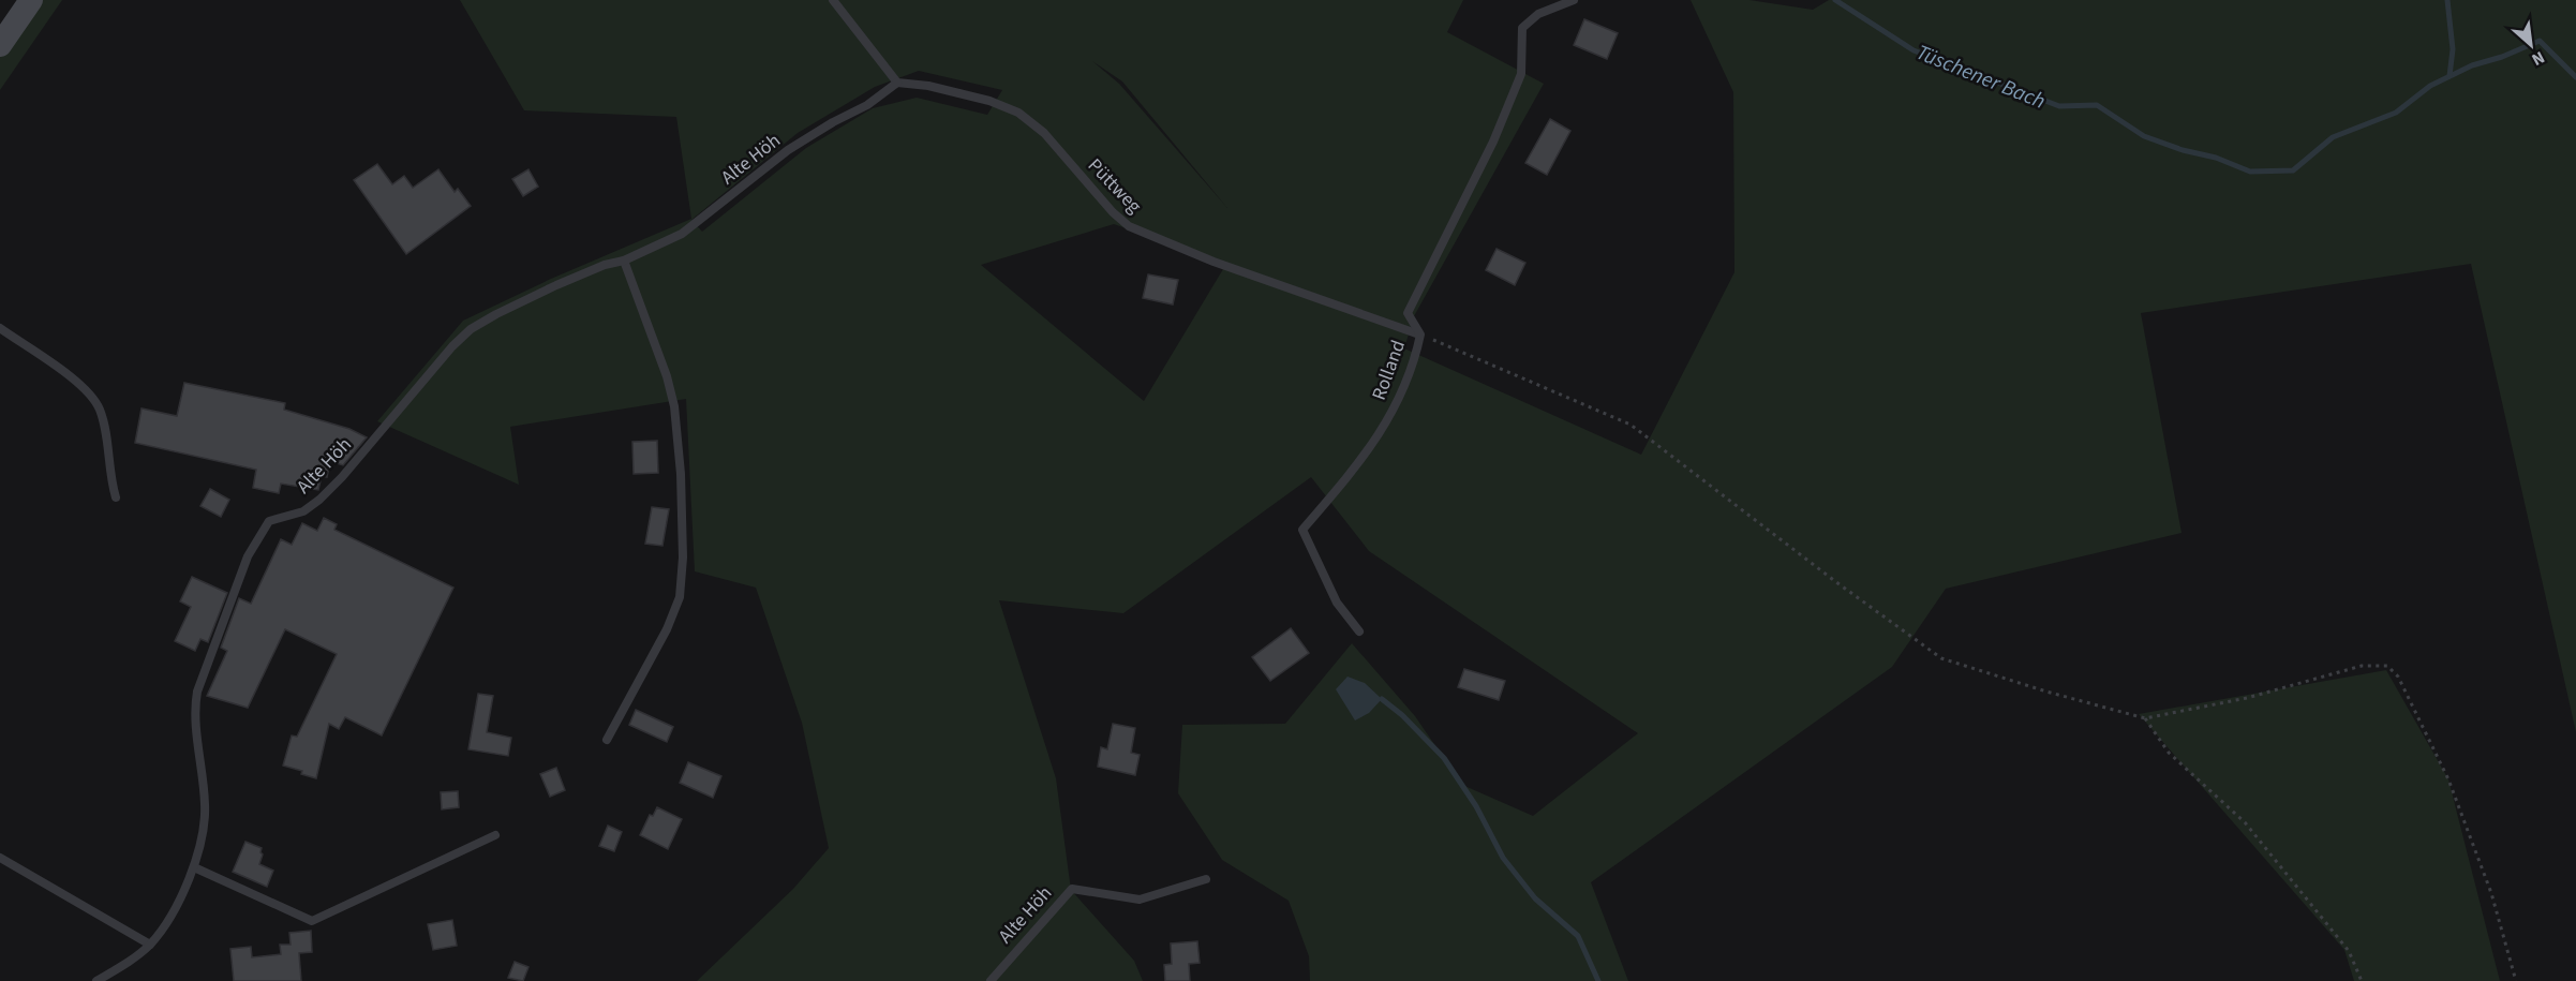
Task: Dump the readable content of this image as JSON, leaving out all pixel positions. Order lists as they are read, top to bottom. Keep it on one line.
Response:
{"streets":{"lane":["Alte Höh","Püttweg","Rolland"]},"crossings":[["Alte Höh","Püttweg"],["Püttweg","Rolland"]],"water":["Tüschener Bach"],"north":"bottom right"}
